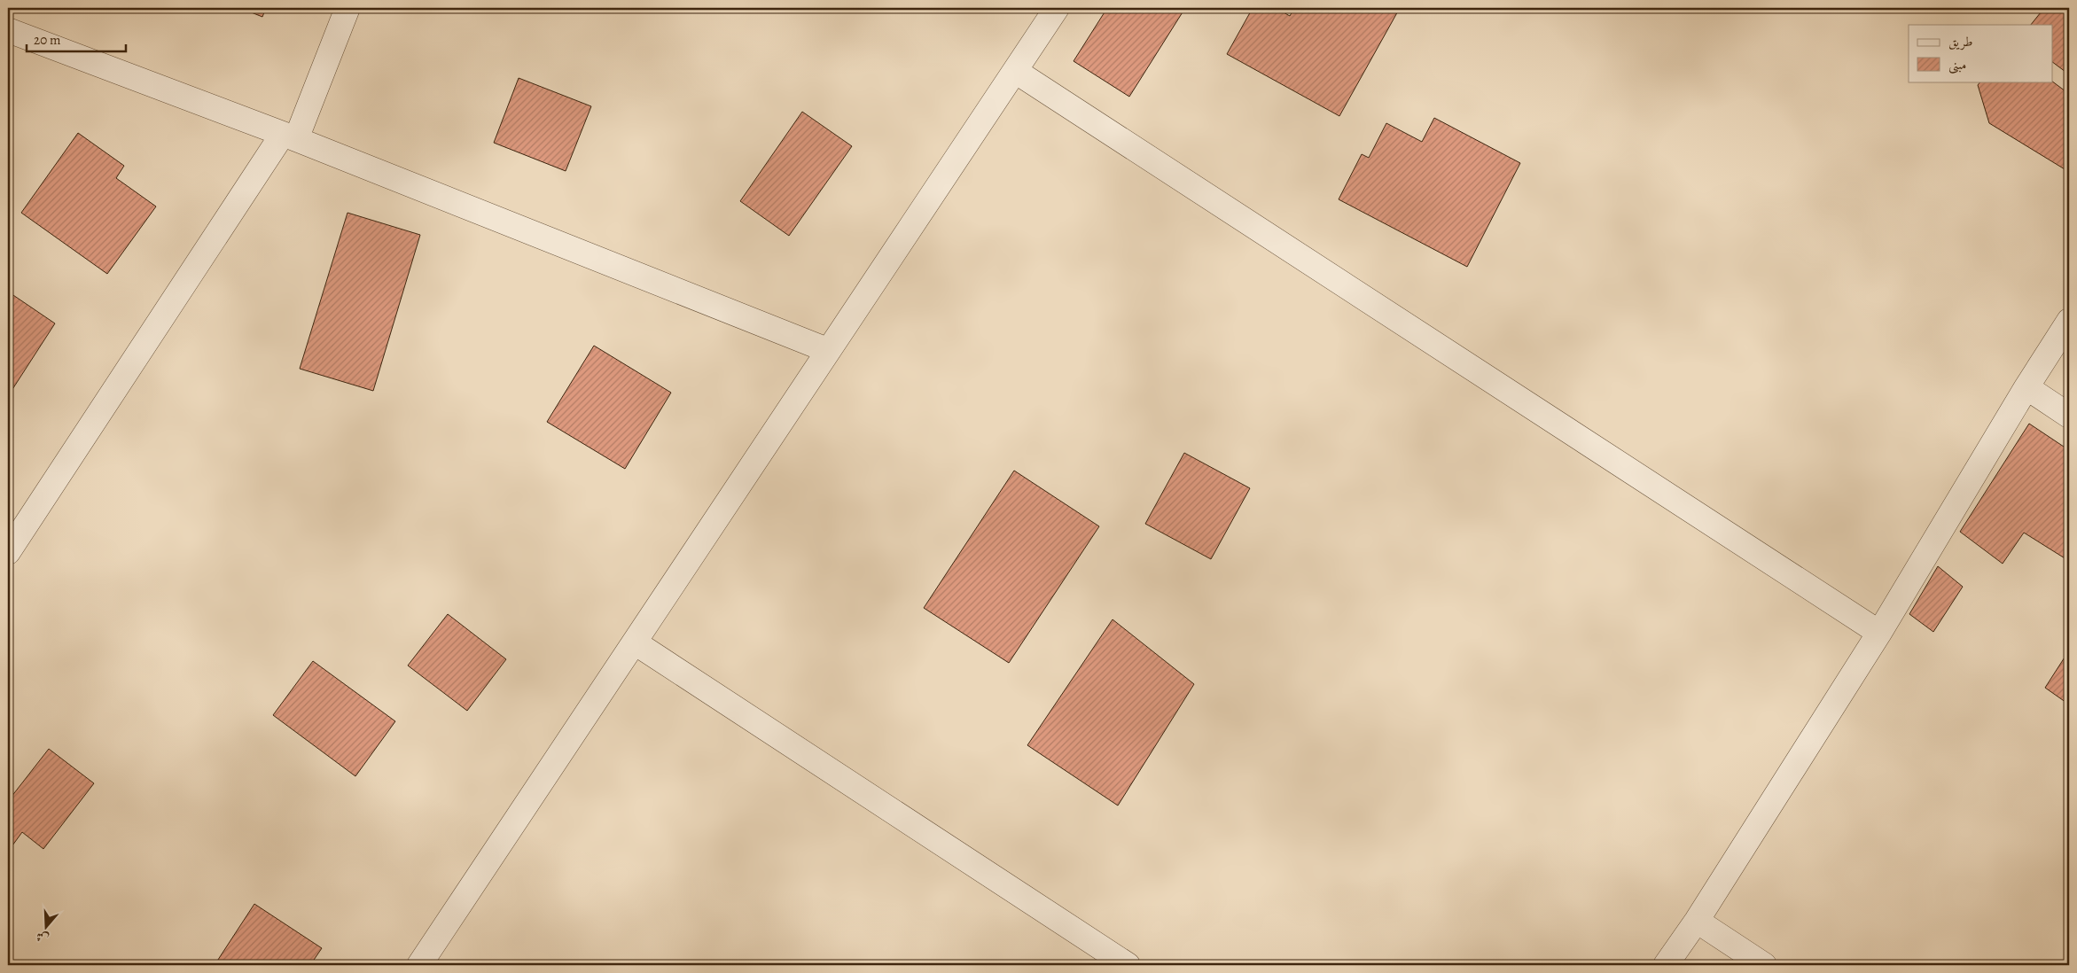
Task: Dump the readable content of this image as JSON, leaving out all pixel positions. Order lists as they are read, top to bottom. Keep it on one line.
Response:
{"legend":["طريق","مبنى"],"scale_bar":"20 m","north":"bottom"}
